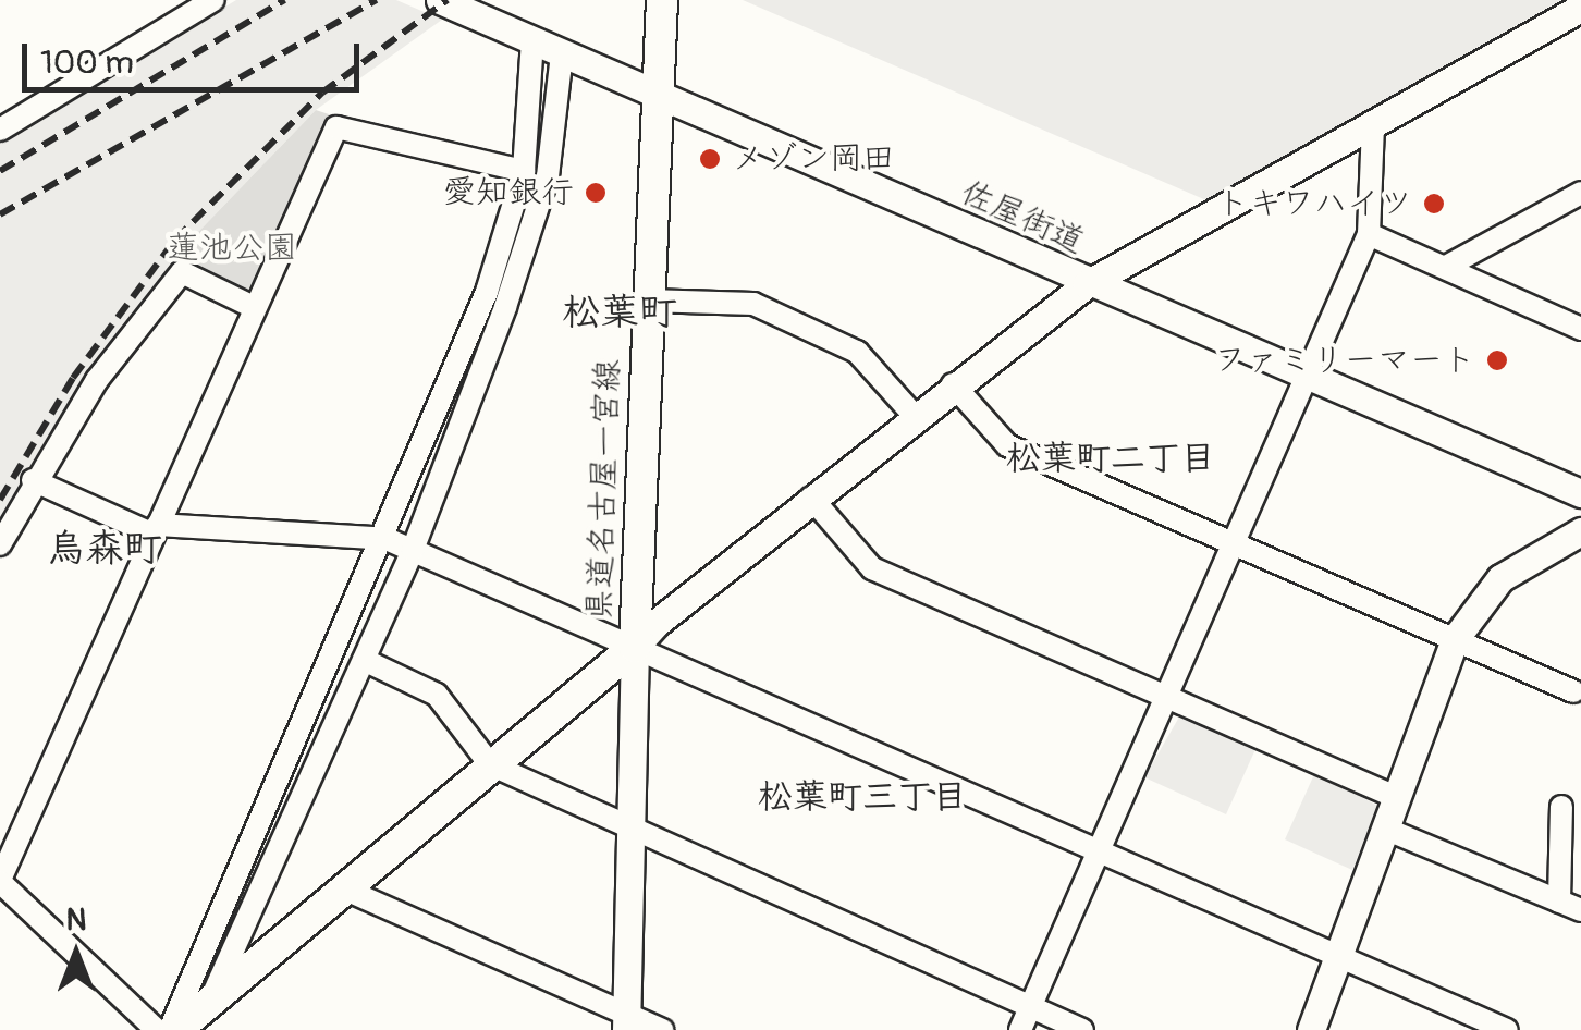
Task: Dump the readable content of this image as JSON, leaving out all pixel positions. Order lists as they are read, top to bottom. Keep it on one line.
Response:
{"streets":{"main road":["県道名古屋一宮線"],"street":["佐屋街道"]},"crossings":[["佐屋街道","県道名古屋一宮線"]],"districts":["松葉町","松葉町二丁目","烏森町","松葉町三丁目"],"parks":["蓮池公園"],"places":["メゾン岡田","愛知銀行","トキワハイツ","ファミリーマート"],"scale_bar":"100 m","north":"top"}
